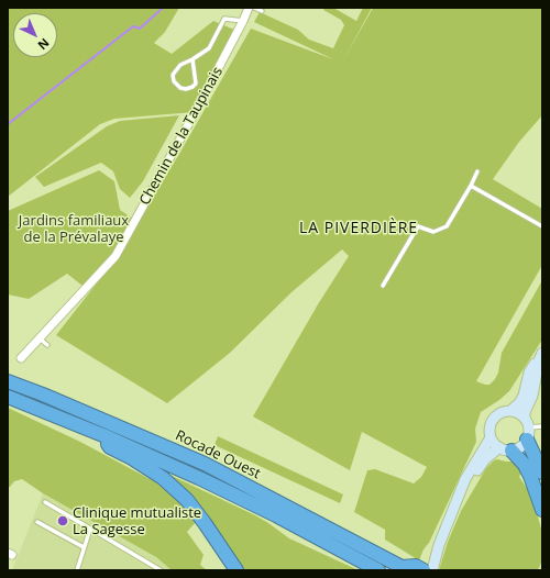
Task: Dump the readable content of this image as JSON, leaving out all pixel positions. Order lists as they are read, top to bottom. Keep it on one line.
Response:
{"streets":{"highway":["Rocade Ouest"],"street":["Chemin de la Taupinais"]},"districts":["LA PIVERDIÈRE"],"parks":["Jardins familiaux de la Prévalaye"],"places":["Clinique mutualiste La Sagesse"],"north":"bottom right"}
